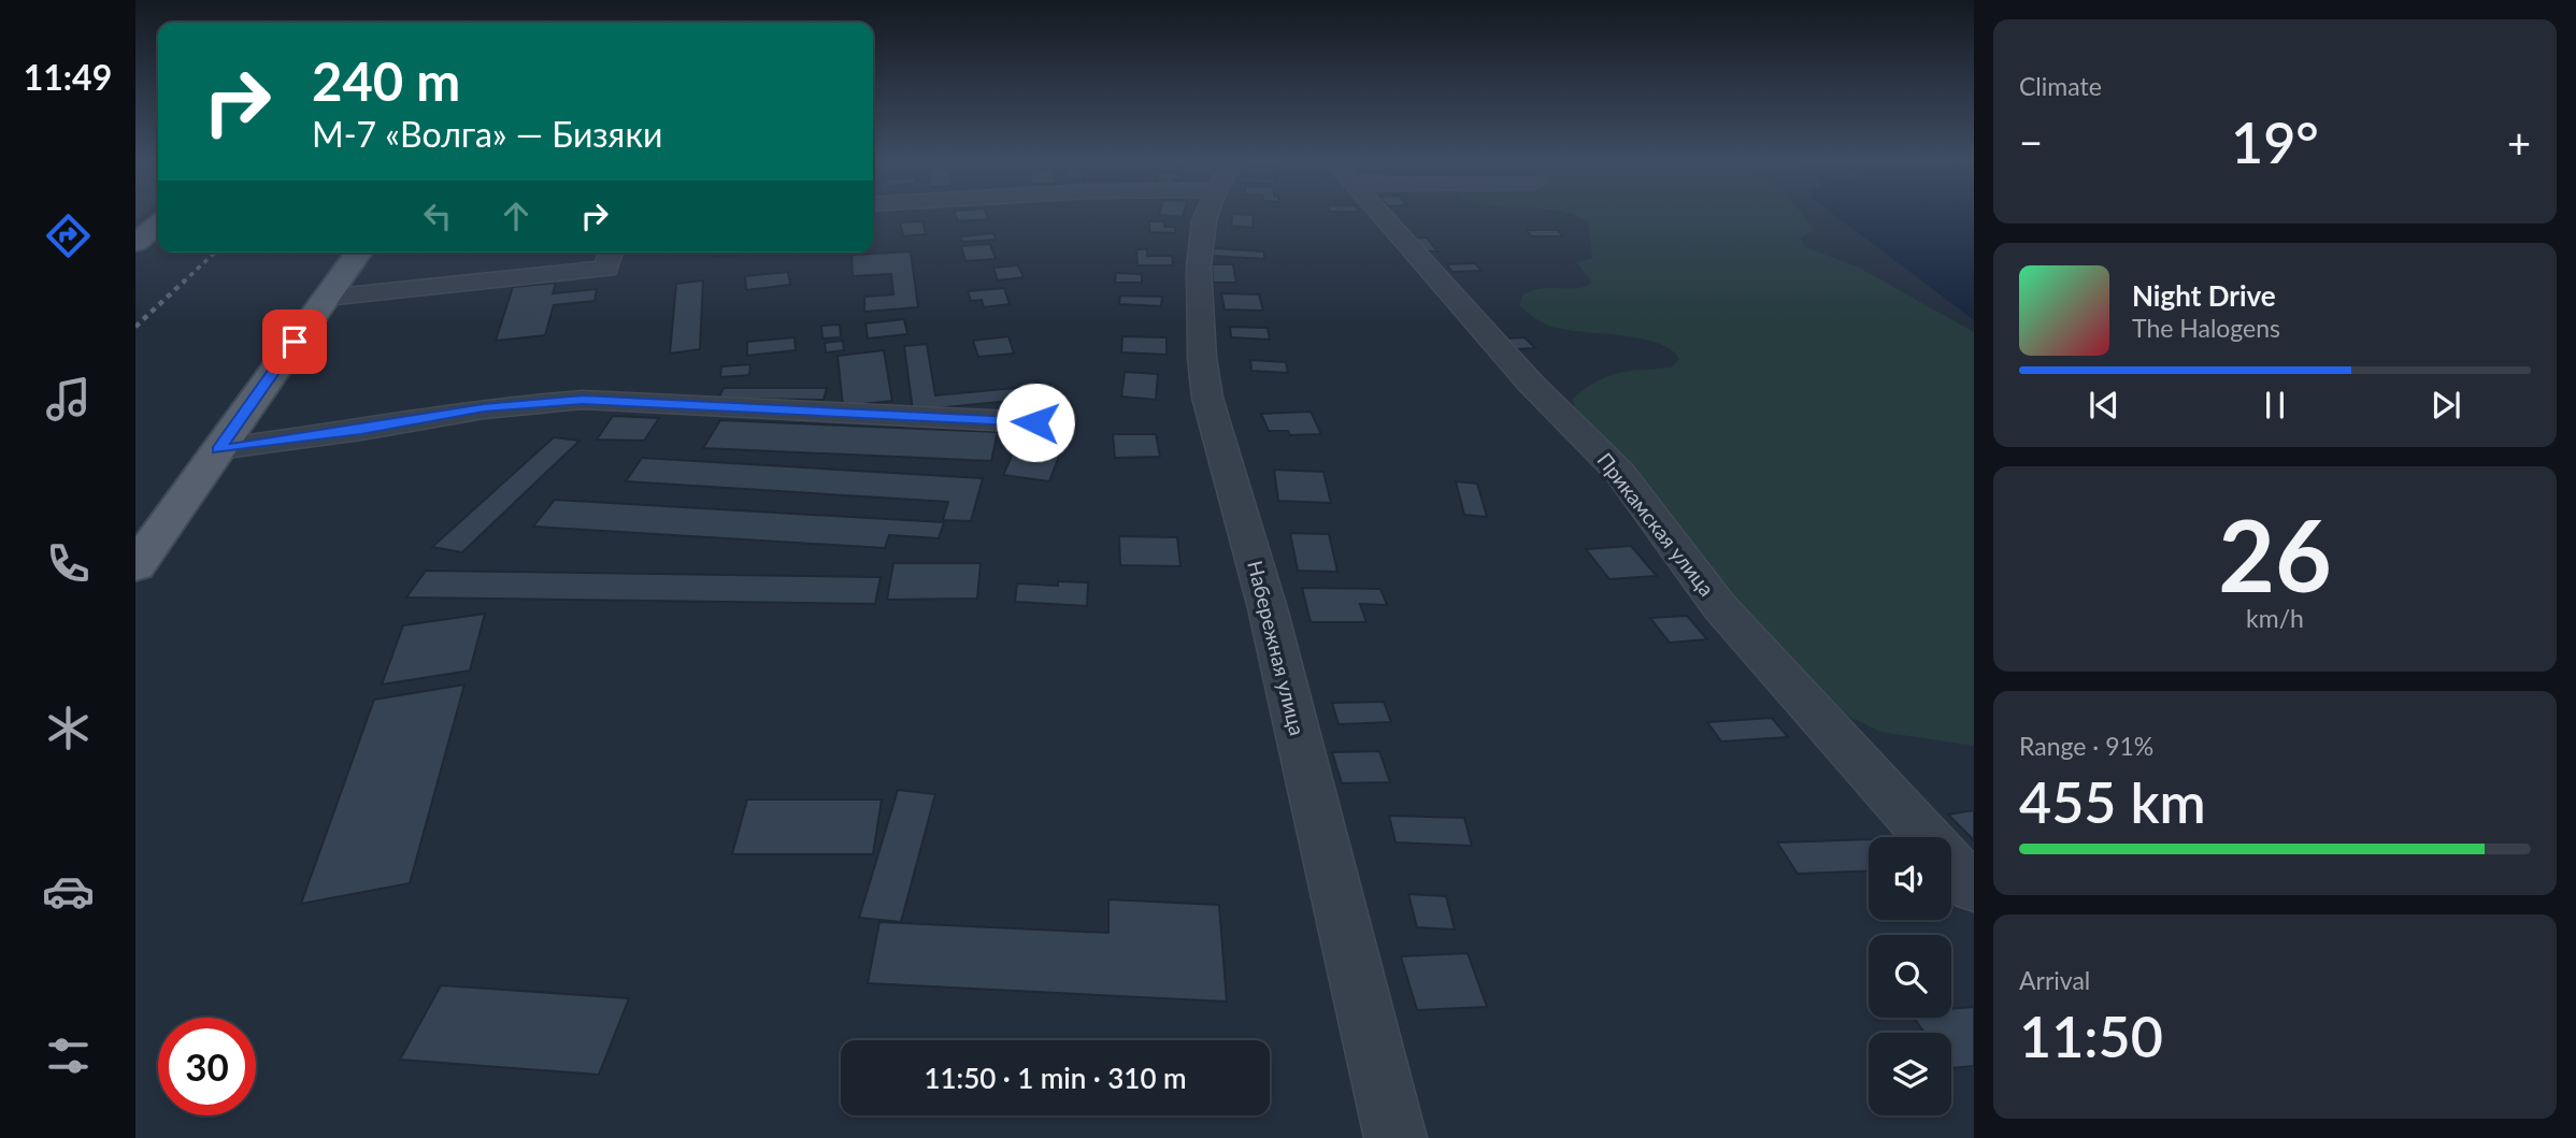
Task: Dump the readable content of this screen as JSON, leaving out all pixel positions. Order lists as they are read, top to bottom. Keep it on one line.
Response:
{"streets":{"street":["Прикамская улица","Набережная улица"]},"page":{"tabs":"11:49","tile":["Climate",["26","km/h"],["Range · 91%","455 km"],["Arrival","11:50"]],"turn":["240 m","М-7 «Волга» — Бизяки"],"heat":["−","19°","+"],"song":["Night Drive","The Halogens"],"limit":"30","trip":"11:50 · 1 min · 310 m"}}
